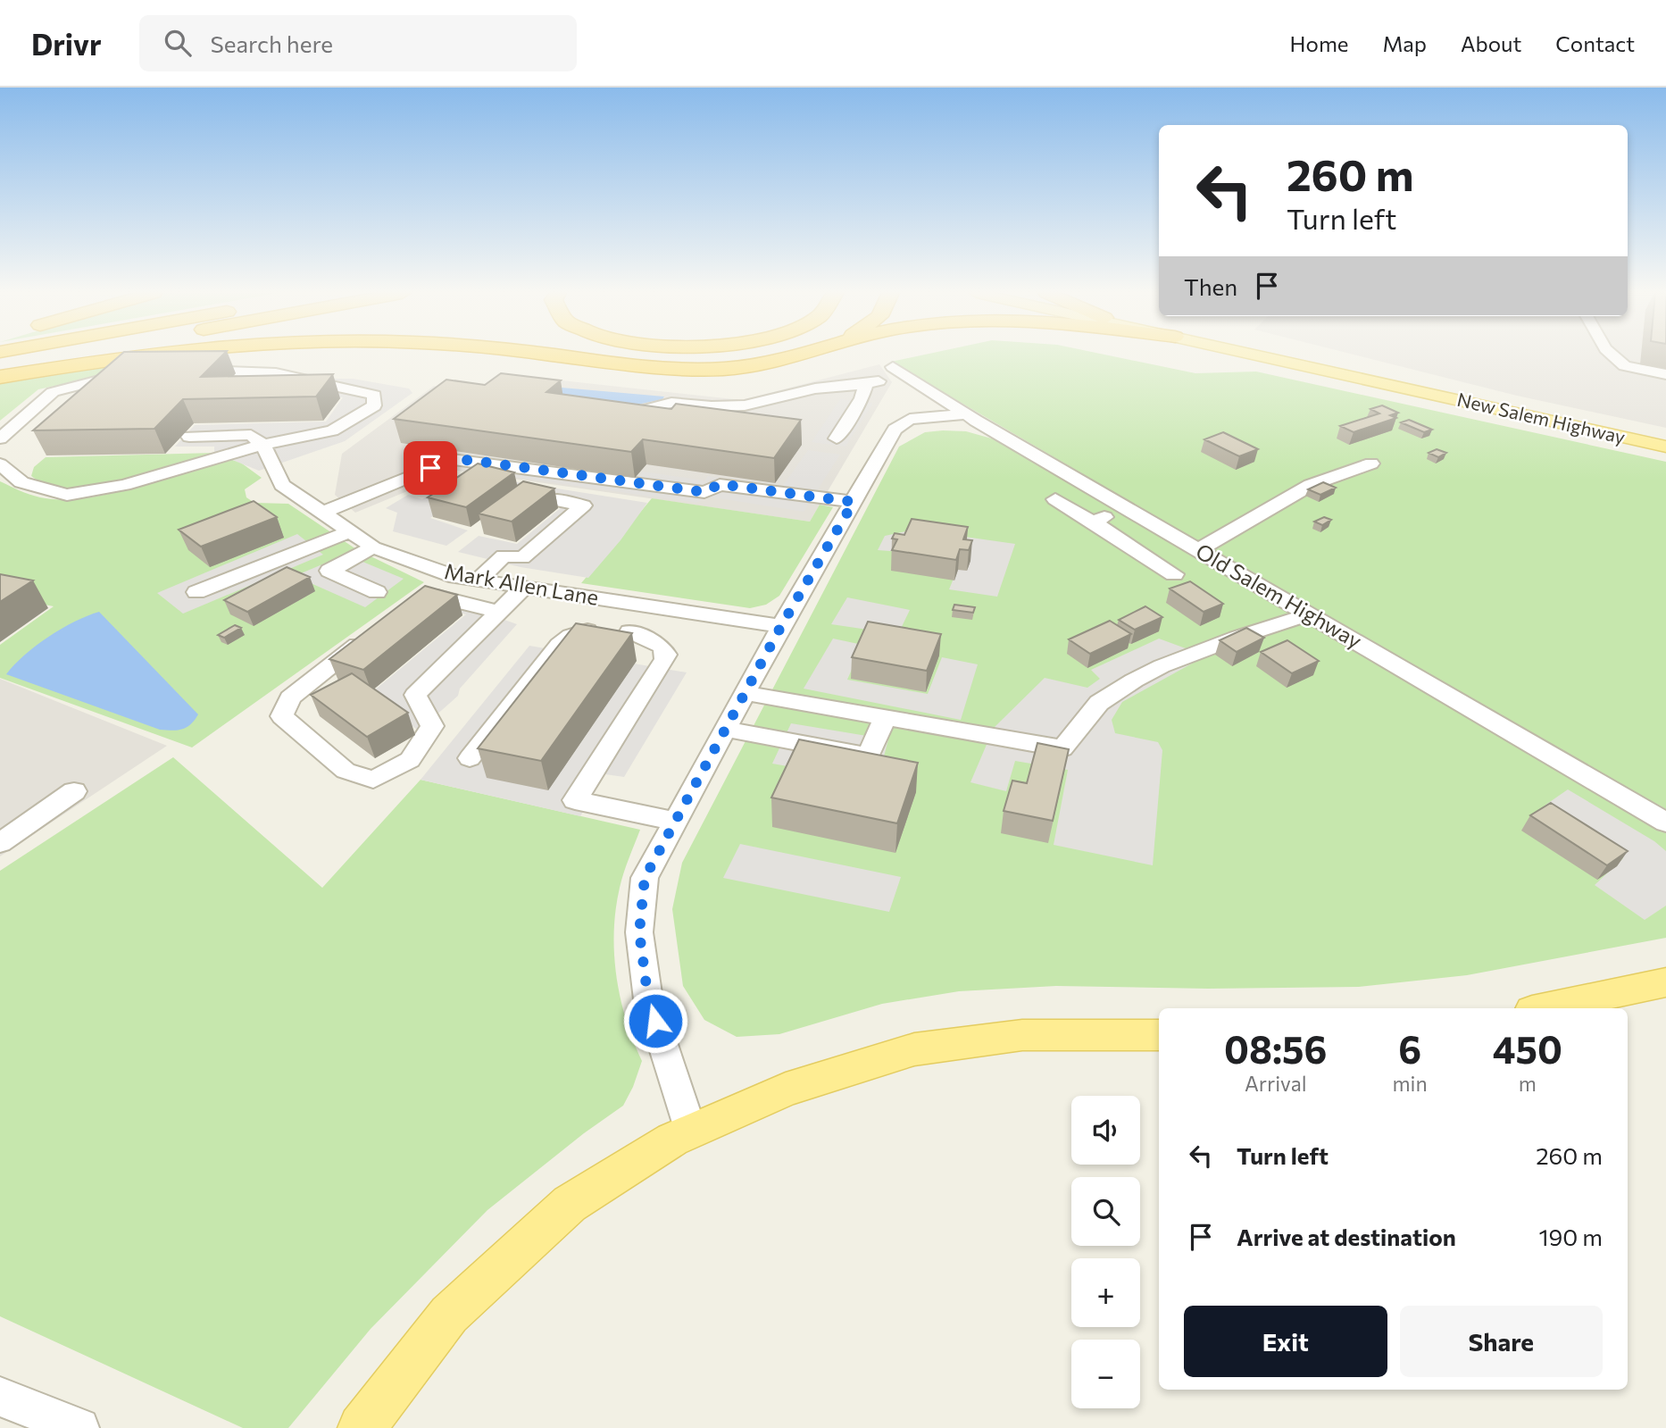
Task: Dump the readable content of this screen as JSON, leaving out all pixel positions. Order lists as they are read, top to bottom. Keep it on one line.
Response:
{"streets":{"main road":["New Salem Highway"],"street":["Mark Allen Lane","Old Salem Highway"]},"page":{"header":"Drivr","search":"Search here","nav":["Home","Map","About","Contact"],"turn":["260 m","Turn left"],"then":"Then","eta":["08:56","Arrival","6","min","450","m"],"map_buttons":["+","−"],"list":[{"name":"Turn left","value":"260 m"},{"name":"Arrive at destination","value":"190 m"}],"buttons":["Exit","Share"]}}
